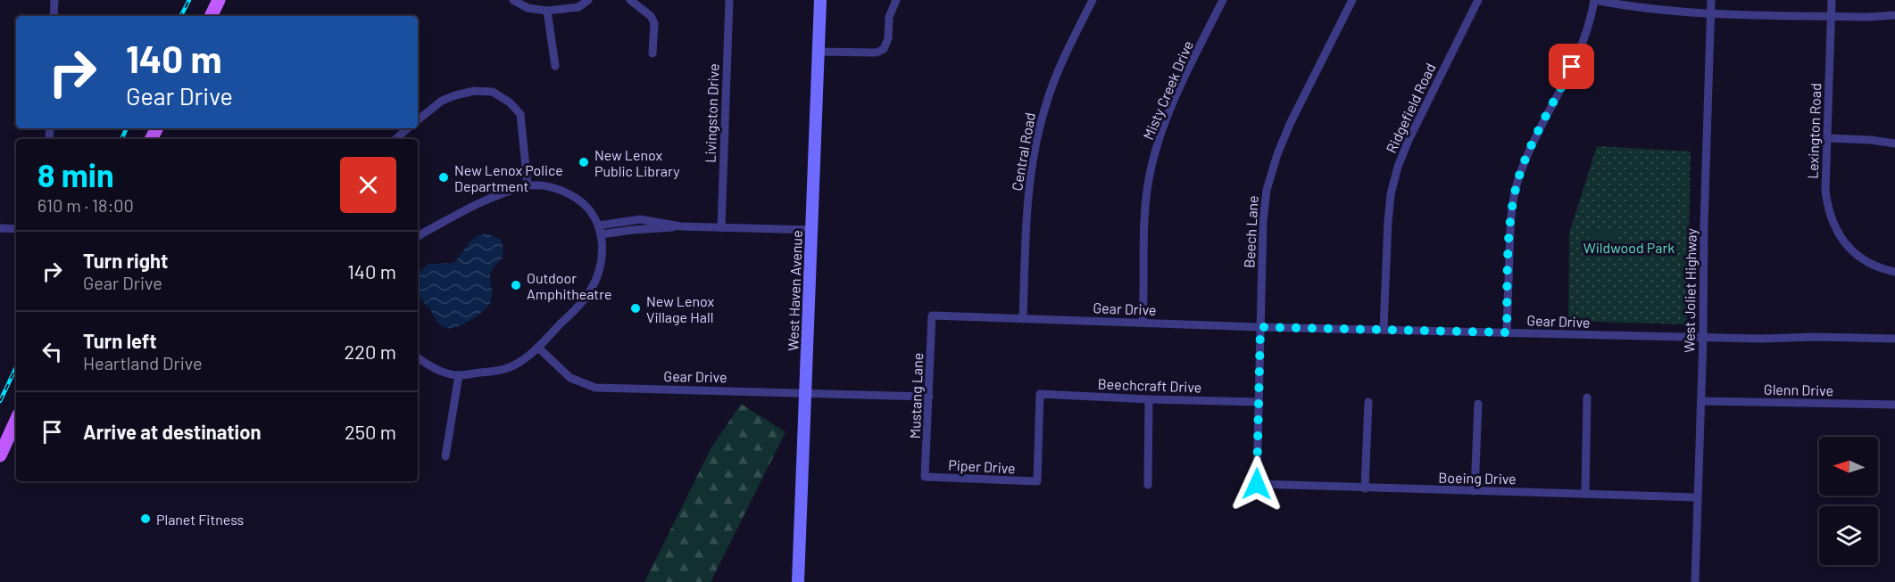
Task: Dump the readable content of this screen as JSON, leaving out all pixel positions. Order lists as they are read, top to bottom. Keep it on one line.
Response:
{"streets":{"street":["Misty Creek Drive","Ridgefield Road","Livingston Drive","Lexington Road","Central Road","Beech Lane","West Haven Avenue","West Joliet Highway","Gear Drive","Beechcraft Drive","Glenn Drive","Mustang Lane","Piper Drive","Boeing Drive"]},"crossings":[["Misty Creek Drive","Gear Drive"],["Ridgefield Road","Gear Drive"],["Central Road","Gear Drive"],["Beech Lane","Gear Drive"],["Beech Lane","Beechcraft Drive"],["Beech Lane","Boeing Drive"],["West Haven Avenue","Gear Drive"],["West Joliet Highway","Gear Drive"],["West Joliet Highway","Glenn Drive"],["West Joliet Highway","Boeing Drive"],["Gear Drive","Mustang Lane"],["Beechcraft Drive","Piper Drive"],["Mustang Lane","Piper Drive"]],"parks":["Wildwood Park"],"places":["New Lenox Public Library","New Lenox Police Department","Outdoor Amphitheatre","New Lenox Village Hall","Planet Fitness"],"north":"left","page":{"turn":["140 m","Gear Drive"],"heading":["8 min","610 m · 18:00"],"list":[{"name":"Turn right","note":"Gear Drive","value":"140 m"},{"name":"Turn left","note":"Heartland Drive","value":"220 m"},{"name":"Arrive at destination","value":"250 m"}]}}
